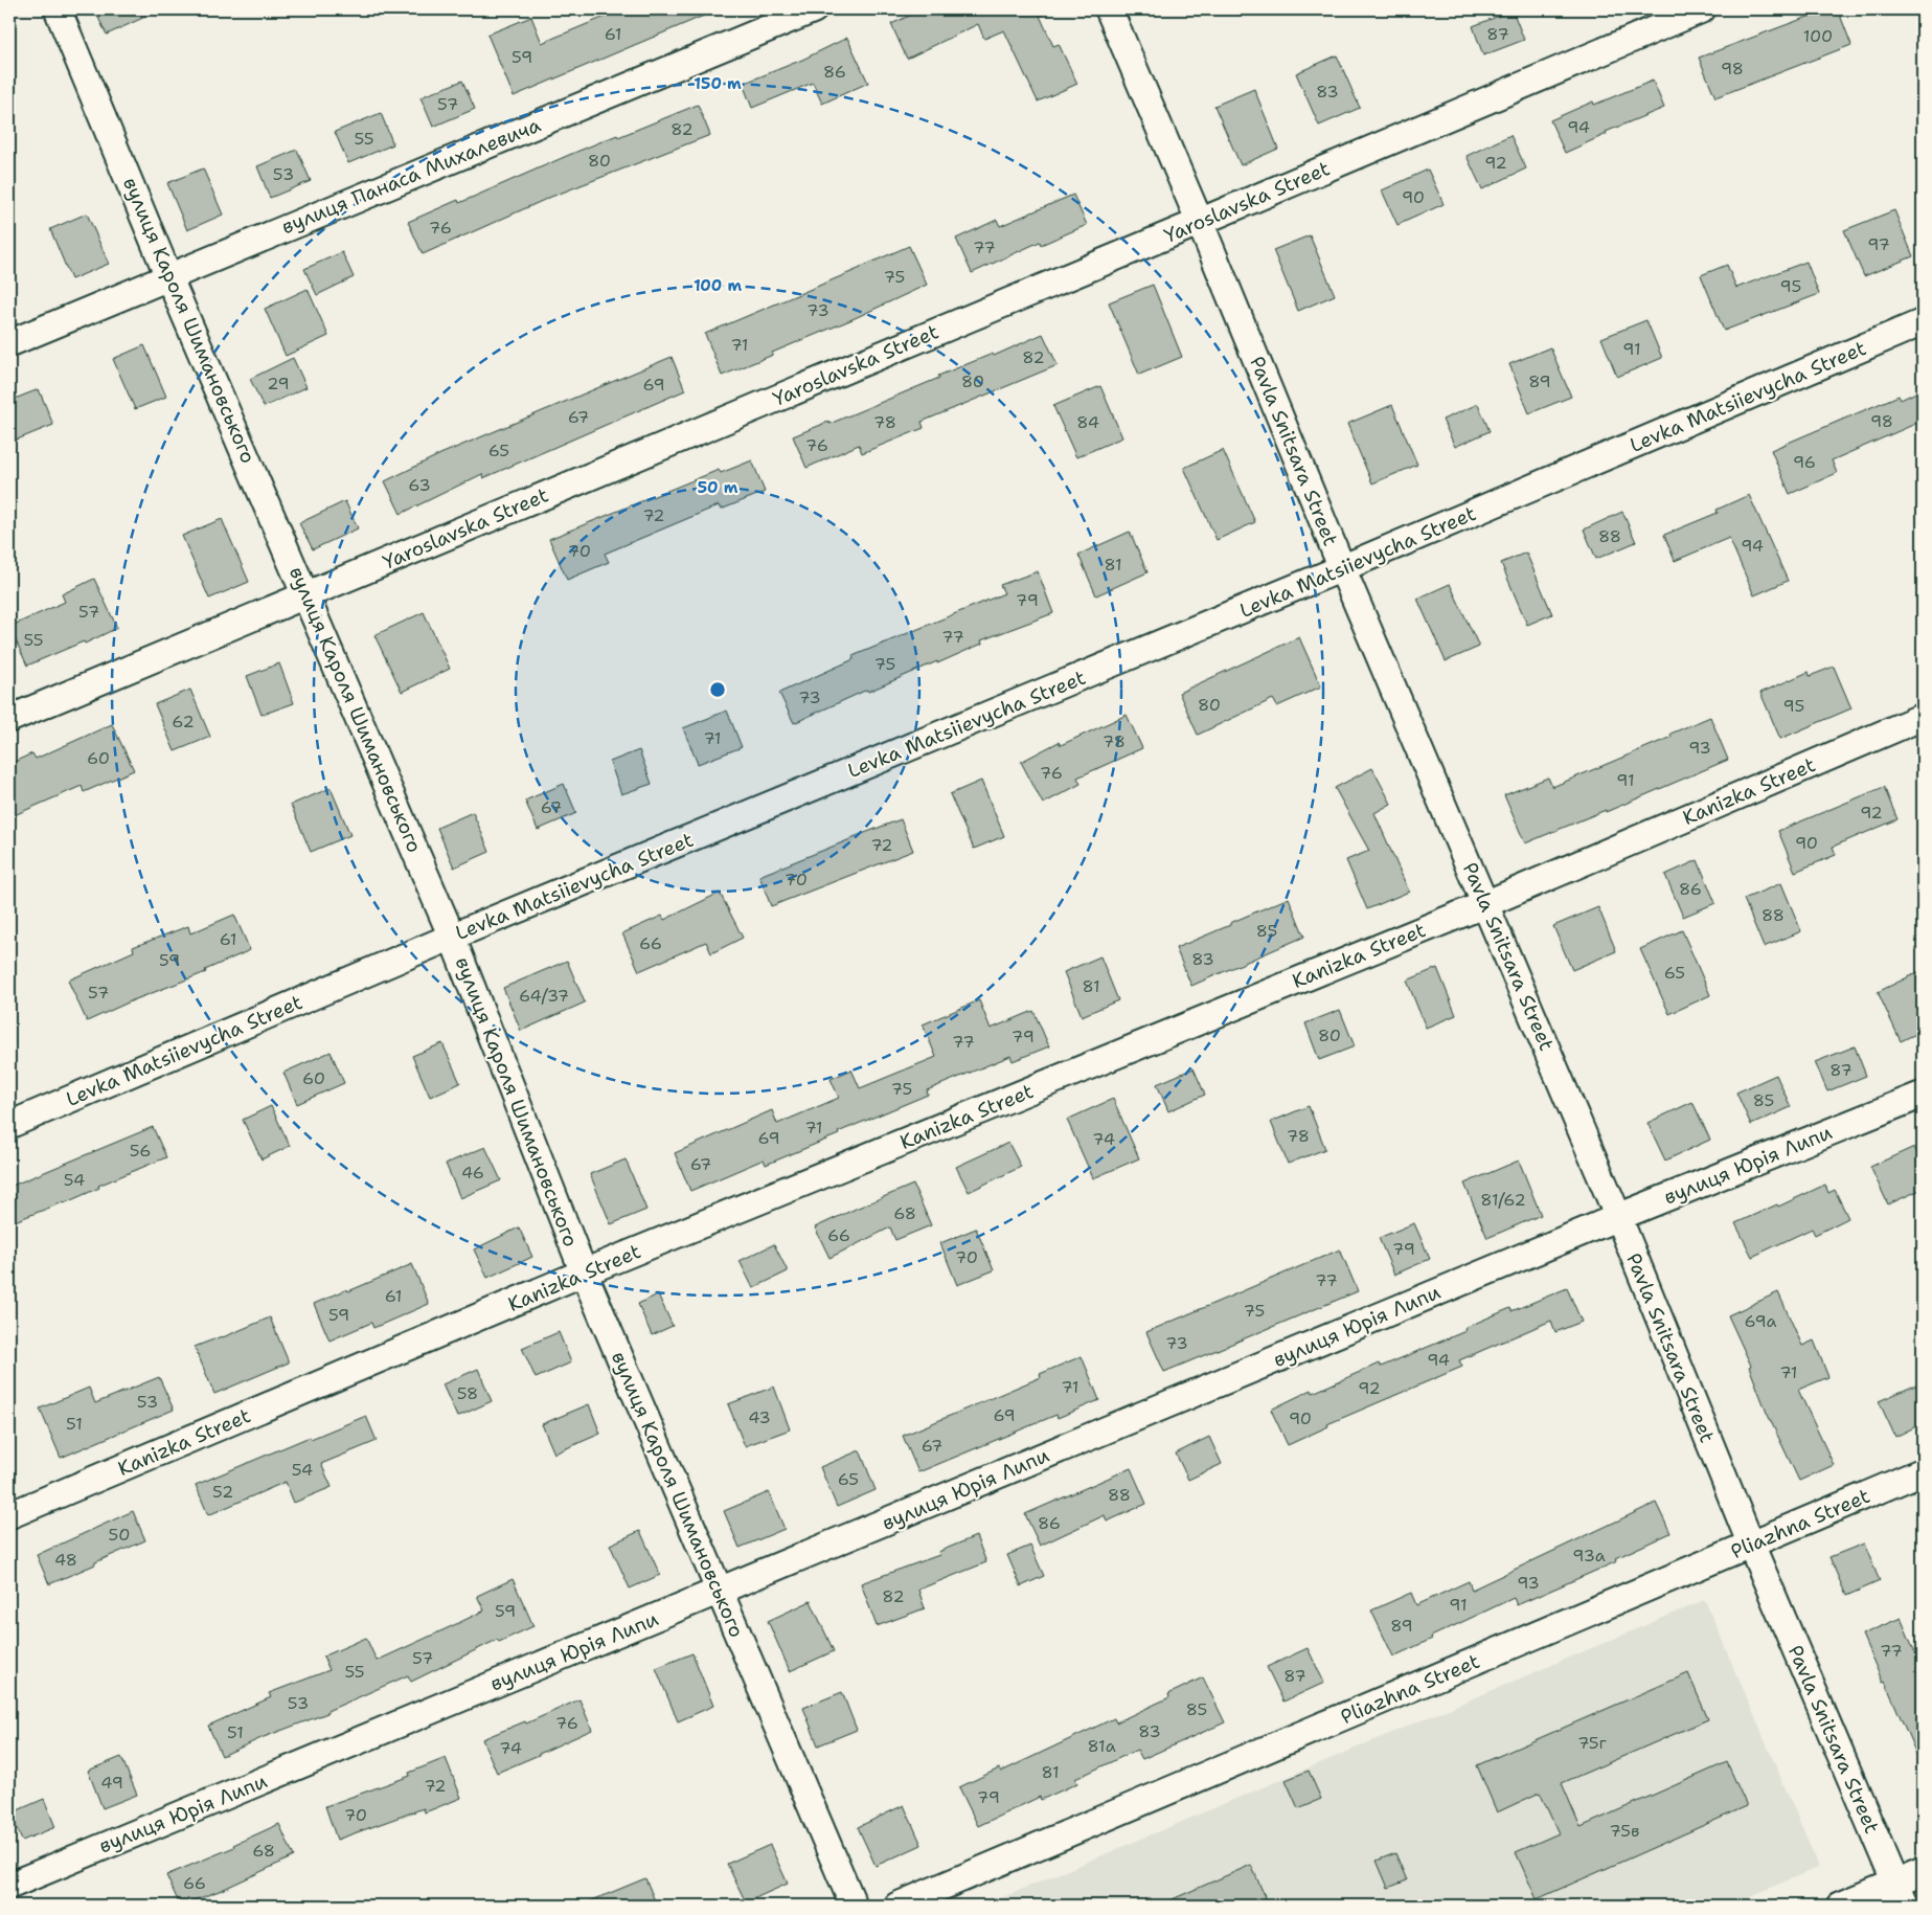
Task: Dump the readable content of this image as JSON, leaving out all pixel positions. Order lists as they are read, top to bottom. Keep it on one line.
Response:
{"streets":{"street":["вулиця Панаса Михалевича","Yaroslavska Street","вулиця Кароля Шимановського","Levka Matsiievycha Street","Pavla Snitsara Street","Kanizka Street","вулиця Юрія Липи","Pliazhna Street"]},"crossings":[["вулиця Панаса Михалевича","вулиця Кароля Шимановського"],["Yaroslavska Street","вулиця Кароля Шимановського"],["Yaroslavska Street","Pavla Snitsara Street"],["вулиця Кароля Шимановського","Levka Matsiievycha Street"],["вулиця Кароля Шимановського","Kanizka Street"],["вулиця Кароля Шимановського","вулиця Юрія Липи"],["Levka Matsiievycha Street","Pavla Snitsara Street"],["Pavla Snitsara Street","Kanizka Street"],["Pavla Snitsara Street","вулиця Юрія Липи"],["Pavla Snitsara Street","Pliazhna Street"]],"house_numbers":["61","87","100","59","98","86","83","57","94","82","55","80","92","53","90","76","97","77","75","95","73","71","91","82","80","89","29","69","67","98","78","84","76","65","96","63","72","88","94","70","81","79","57","77","55","75","73","80","95","62","71","78","93","60","76","91","67","92","90","72","70","86","88","85","61","66","83","59","65","81","57","64/37","80","79","77","87","60","75","85","71","78","69","74","56","67","46","54","81/62","68","66","79","70","77","61","75","59","69а","73","94","71","71","92","58","53","69","43","90","51","67","54","65","52","88","86","50","93а","48","93","82","91","59","89","77","57","55","87","53","85","76","83","51","75г","81а","74","81","49","72","79","70","75в","68","66"],"rings":["150 m","100 m","50 m"]}
